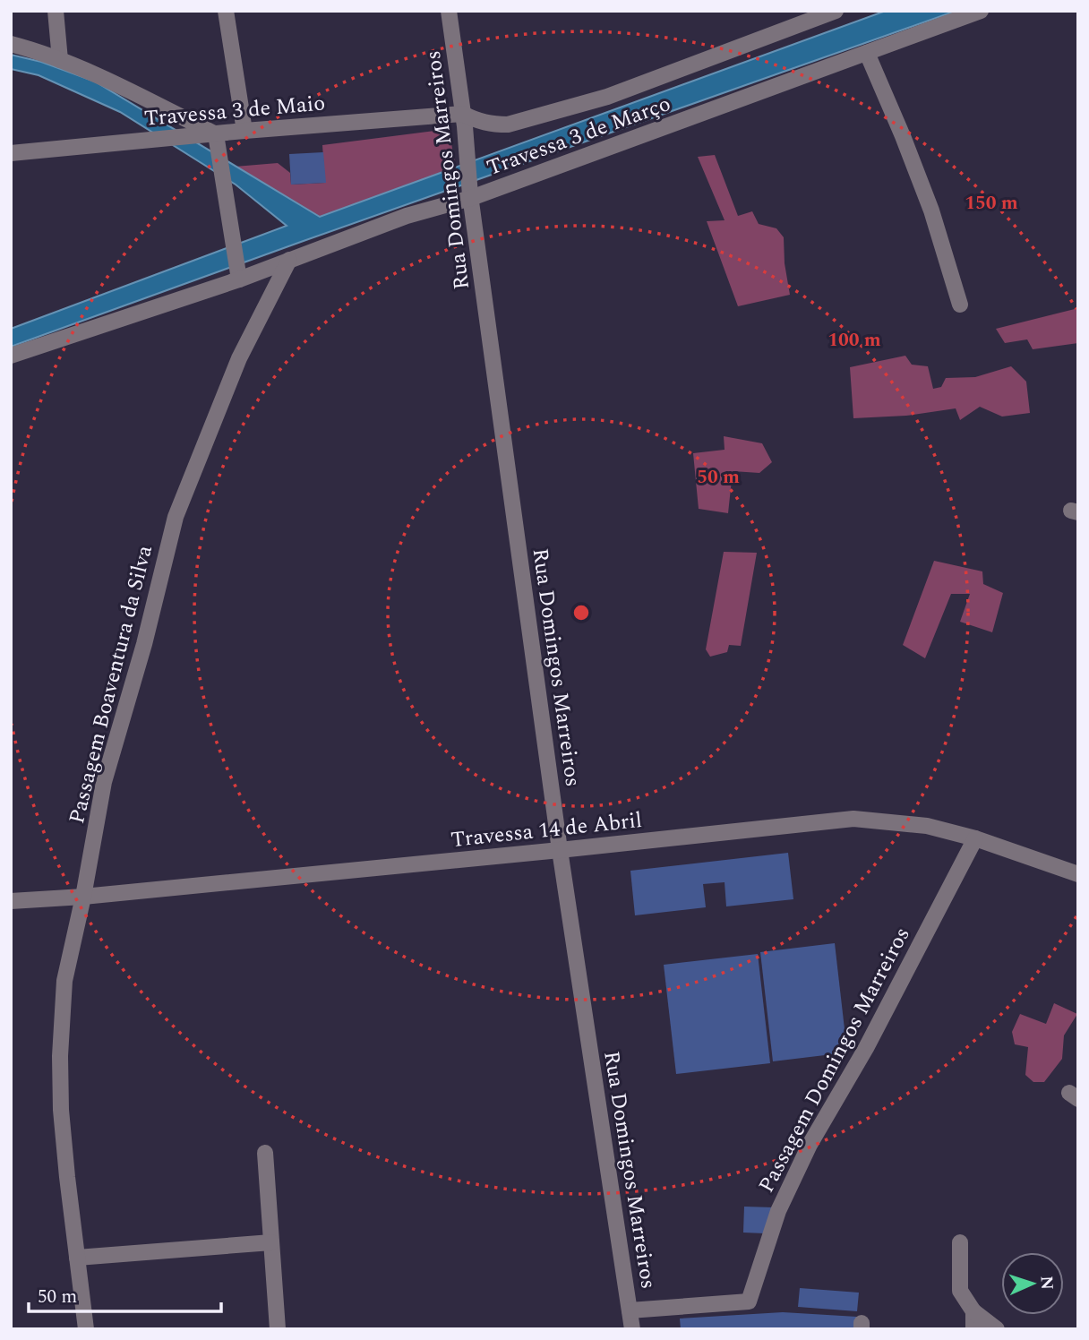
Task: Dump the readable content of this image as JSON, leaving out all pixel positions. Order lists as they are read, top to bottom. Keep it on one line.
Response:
{"streets":{"street":["Travessa 3 de Maio","Travessa 3 de Março","Rua Domingos Marreiros","Passagem Boaventura da Silva","Travessa 14 de Abril","Passagem Domingos Marreiros"]},"crossings":[["Travessa 3 de Maio","Travessa 3 de Março"],["Travessa 3 de Maio","Rua Domingos Marreiros"],["Travessa 3 de Março","Rua Domingos Marreiros"],["Travessa 3 de Março","Passagem Boaventura da Silva"],["Rua Domingos Marreiros","Travessa 14 de Abril"],["Rua Domingos Marreiros","Passagem Domingos Marreiros"],["Passagem Boaventura da Silva","Travessa 14 de Abril"],["Travessa 14 de Abril","Passagem Domingos Marreiros"]],"scale_bar":"50 m","north":"right","rings":["150 m","100 m","50 m"]}
